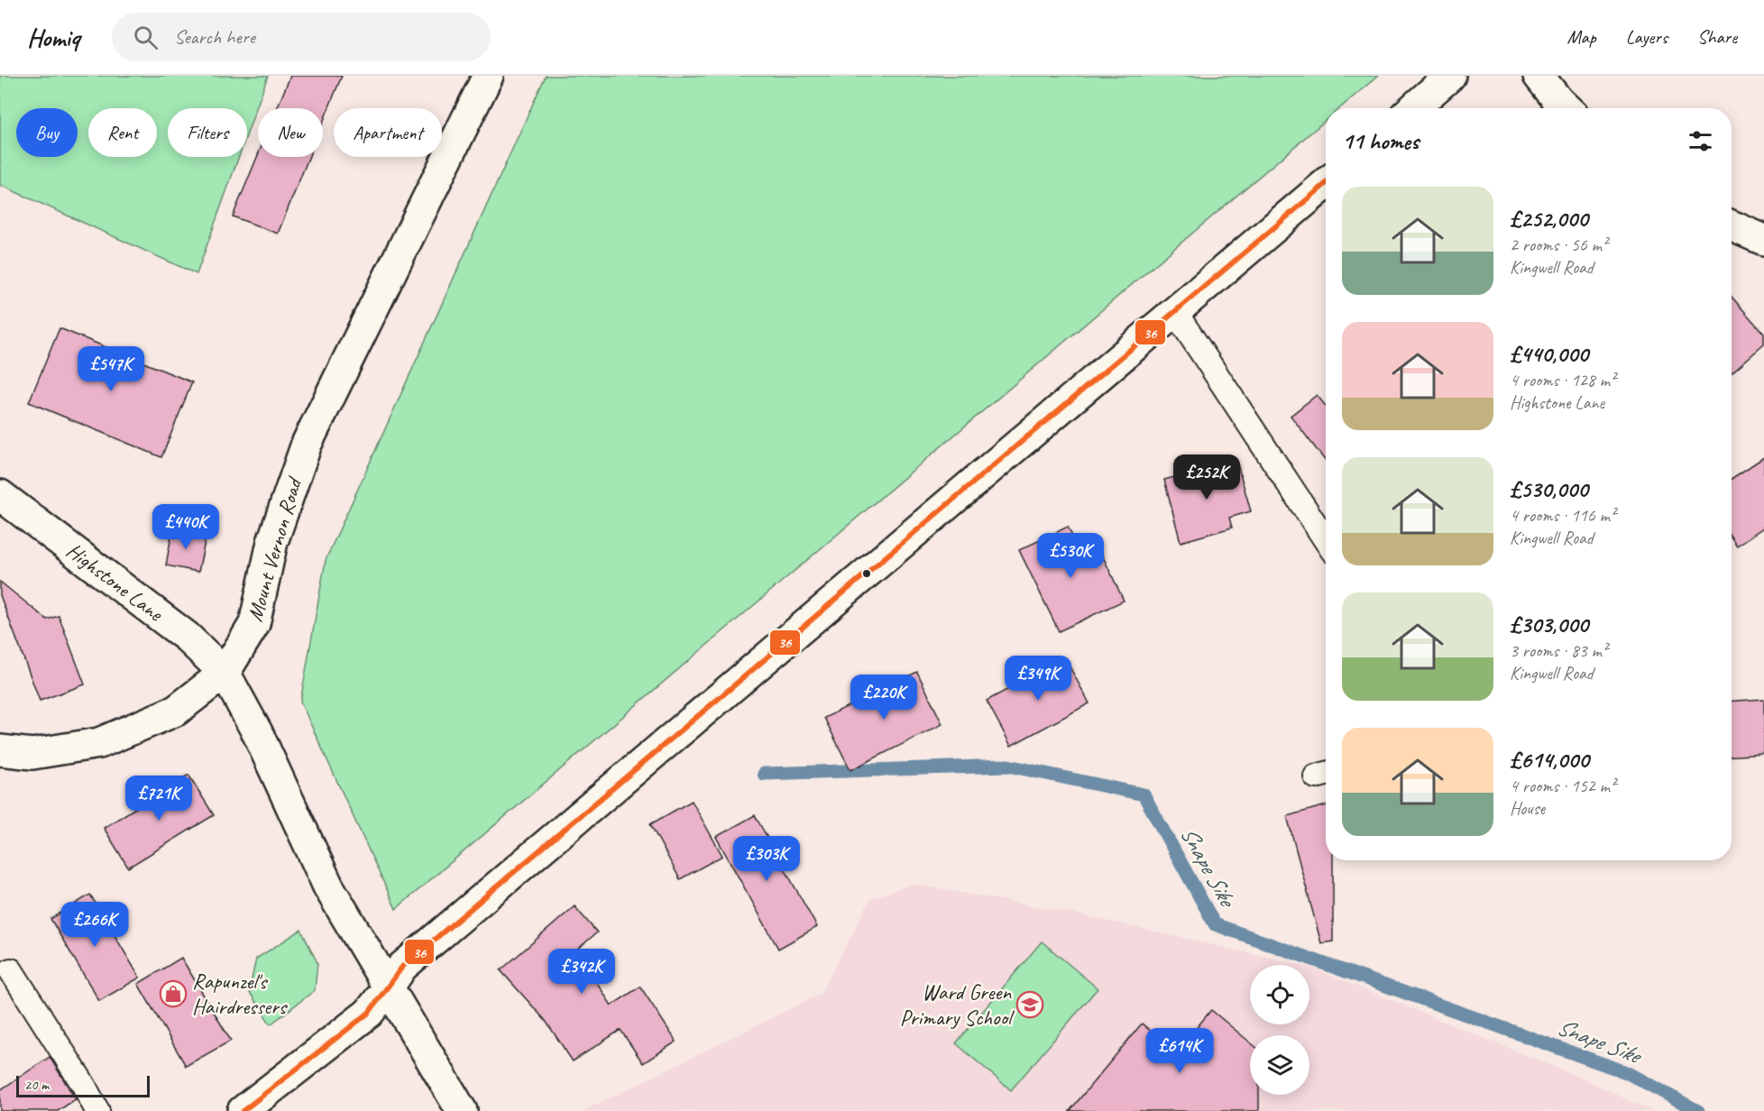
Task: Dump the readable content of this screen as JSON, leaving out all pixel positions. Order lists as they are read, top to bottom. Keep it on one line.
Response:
{"streets":{"street":["Mount Vernon Road","Highstone Lane"]},"crossings":[["Mount Vernon Road","Highstone Lane"]],"water":["Snape Sike"],"places":{"shop":["Rapunzel's Hairdressers"],"school or university":["Ward Green Primary School"]},"lines":["transit line 36"],"scale_bar":"20 m","page":{"header":"Homiq","search":"Search here","nav":["Map","Layers","Share"],"chip":["Buy","Rent","Filters","New","Apartment"],"heading":"11 homes","list":[{"name":"£252,000","note":"2 rooms · 56 m² · Kingwell Road"},{"name":"£440,000","note":"4 rooms · 128 m² · Highstone Lane"},{"name":"£530,000","note":"4 rooms · 116 m² · Kingwell Road"},{"name":"£303,000","note":"3 rooms · 83 m² · Kingwell Road"},{"name":"£614,000","note":"4 rooms · 152 m² · House"}],"price":["£547K","£252K","£440K","£530K","£349K","£220K","£721K","£303K","£266K","£342K","£614K"],"scale":"20 m"}}
